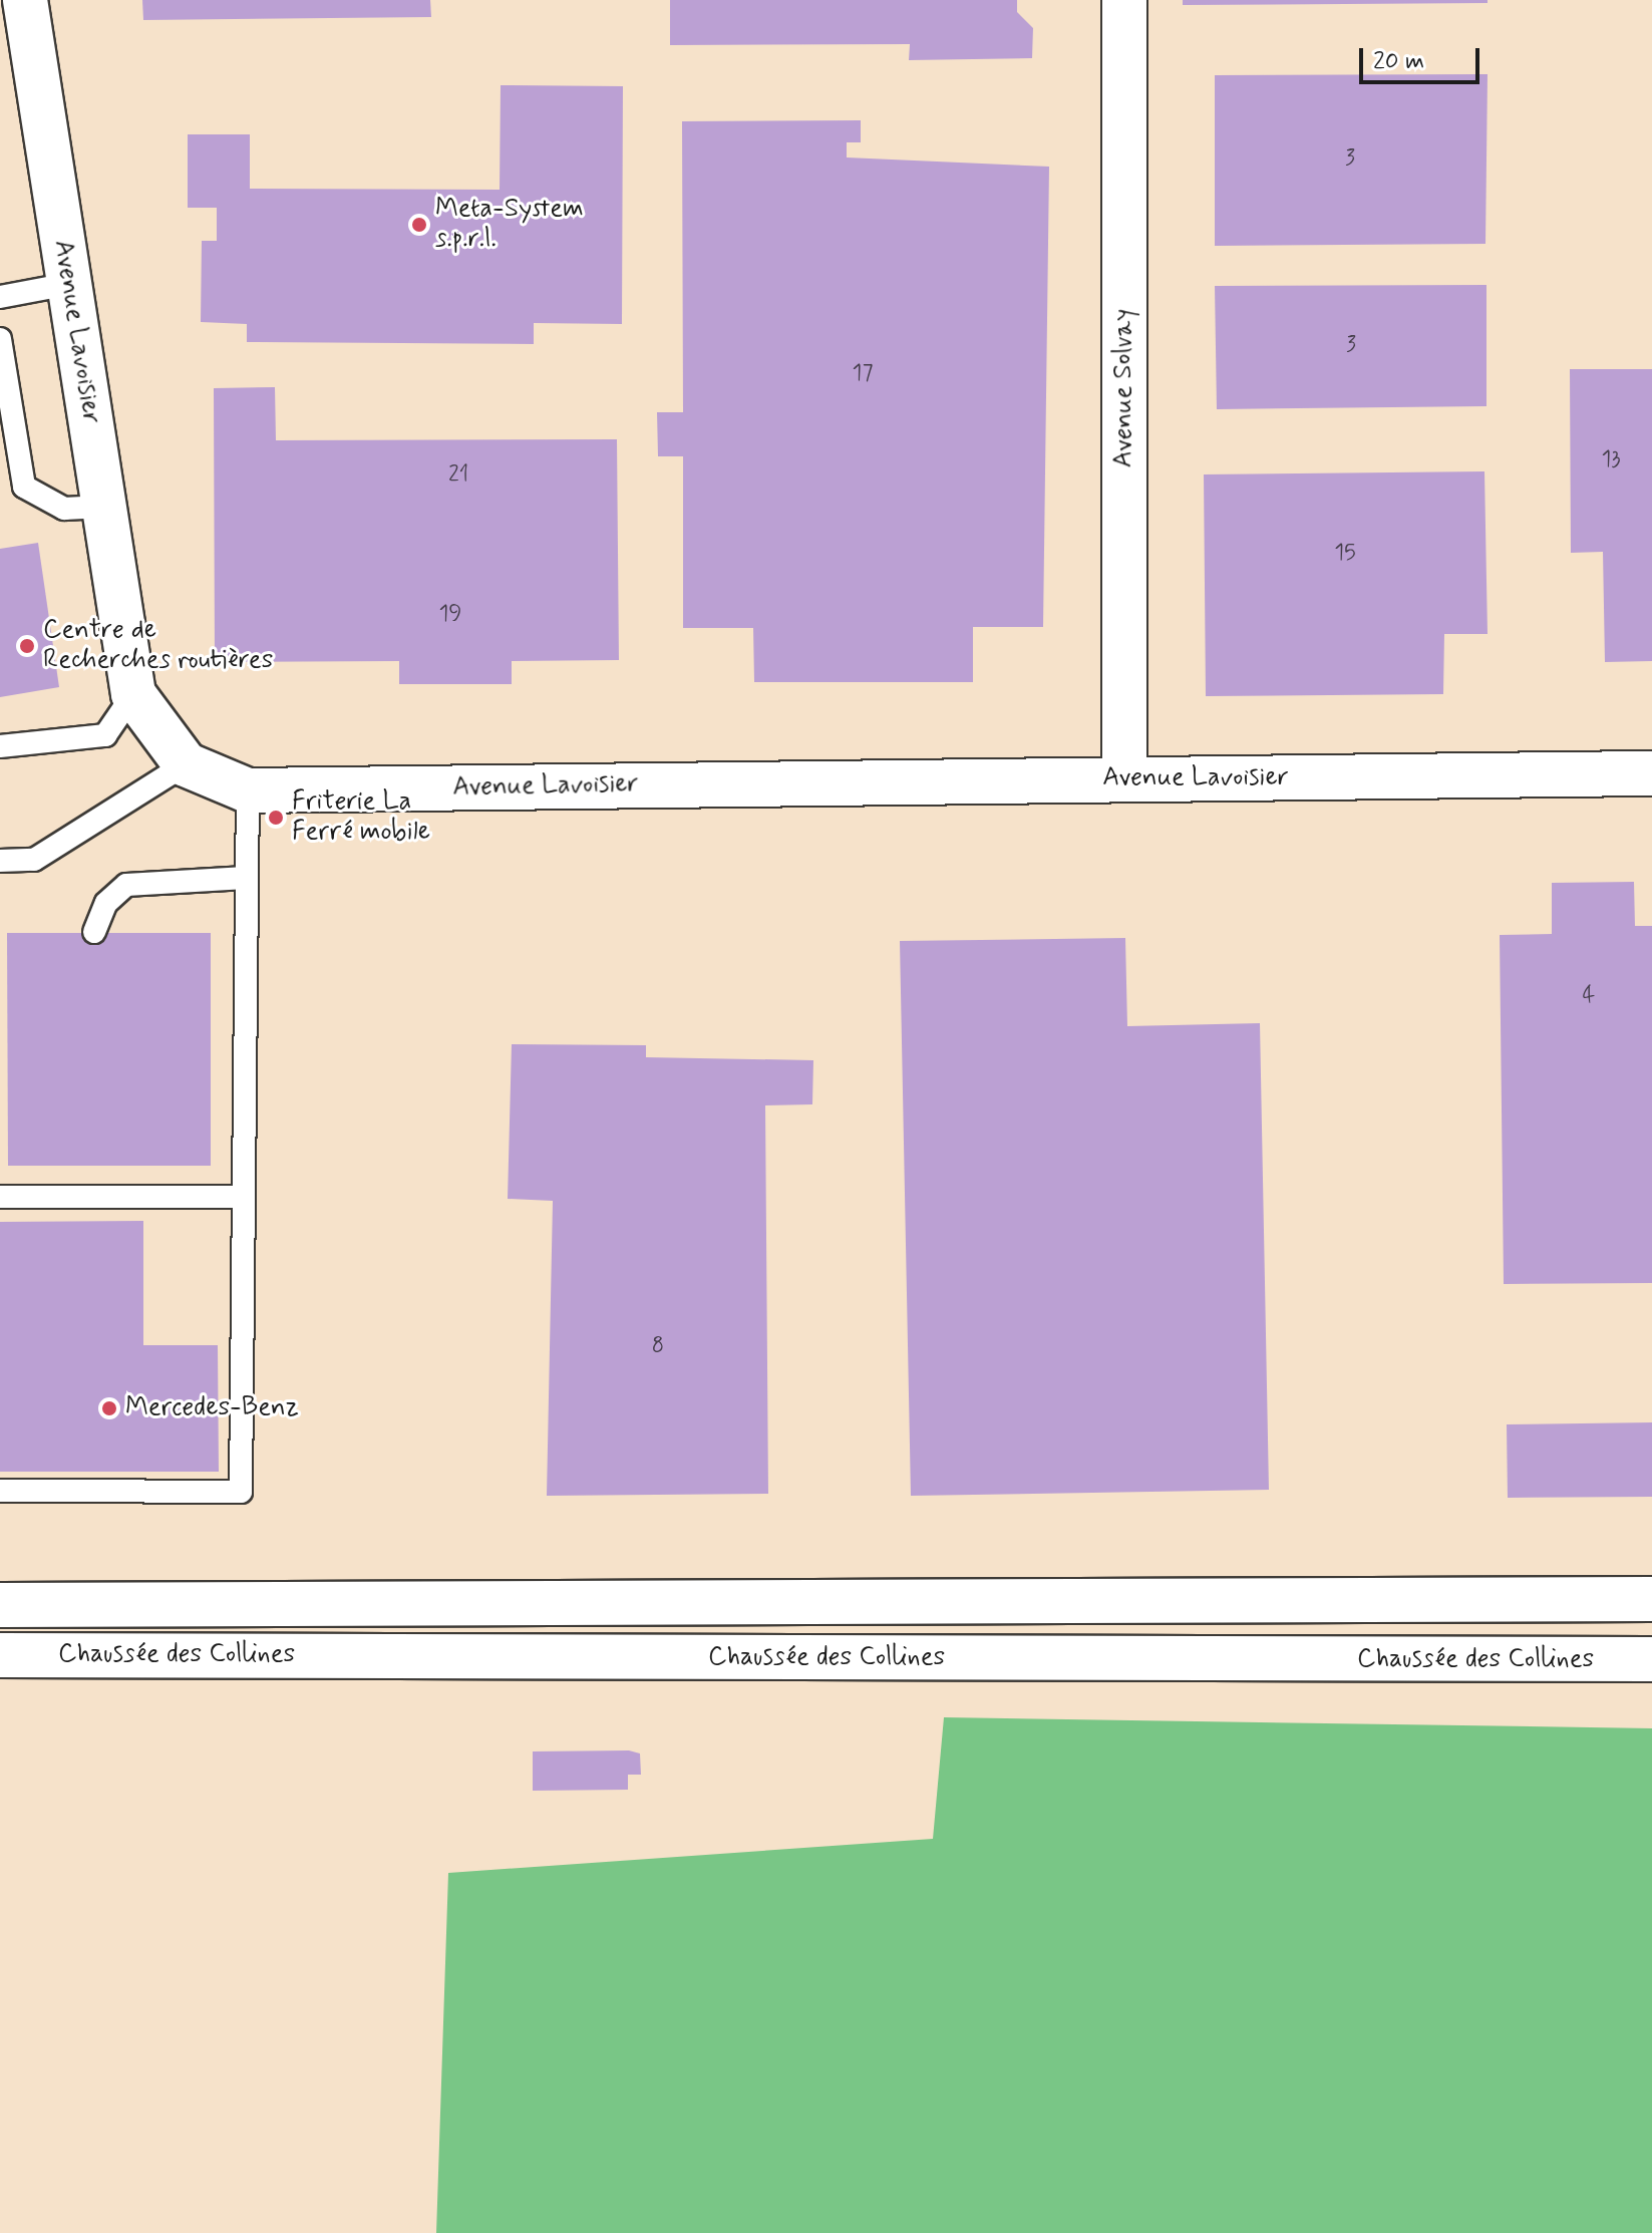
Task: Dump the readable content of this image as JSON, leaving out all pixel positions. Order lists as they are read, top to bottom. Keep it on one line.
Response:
{"streets":{"main road":["Avenue Lavoisier","Avenue Solvay","Chaussée des Collines"]},"crossings":[["Avenue Lavoisier","Avenue Solvay"]],"places":["Meta-System s.p.r.l.","Centre de Recherches routières","Friterie La Ferré mobile","Mercedes-Benz"],"house_numbers":["3","3","17","13","21","15","19","4","8"],"scale_bar":"20 m"}
